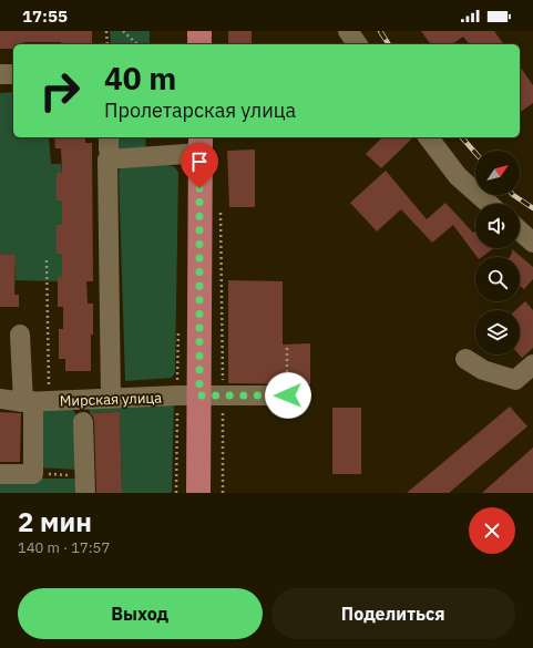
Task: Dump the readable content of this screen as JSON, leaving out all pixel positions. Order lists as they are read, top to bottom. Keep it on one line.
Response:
{"streets":{"street":["Мирская улица"]},"north":"top right","page":{"status":"17:55","turn":["40 m","Пролетарская улица"],"heading":["2 мин","140 m · 17:57"],"buttons":["Выход","Поделиться"]}}
